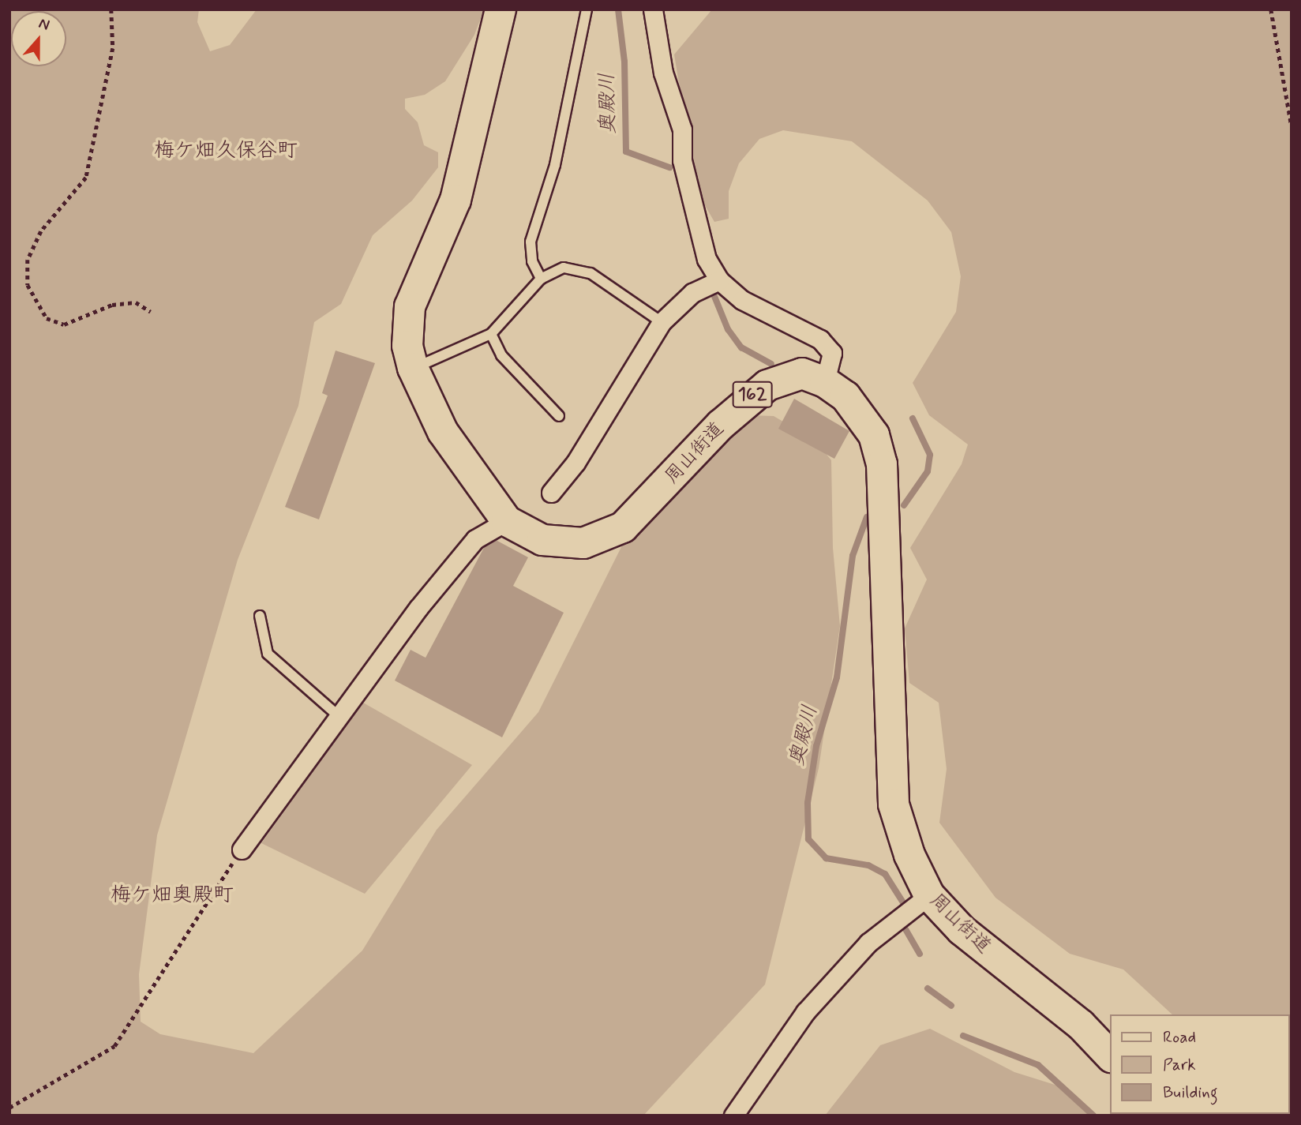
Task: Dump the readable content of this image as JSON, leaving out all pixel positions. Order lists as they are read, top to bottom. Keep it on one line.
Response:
{"streets":{"highway":["162","周山街道"]},"districts":["梅ケ畑久保谷町","梅ケ畑奥殿町"],"water":["奥殿川"],"legend":["Road","Park","Building"],"north":"top"}
